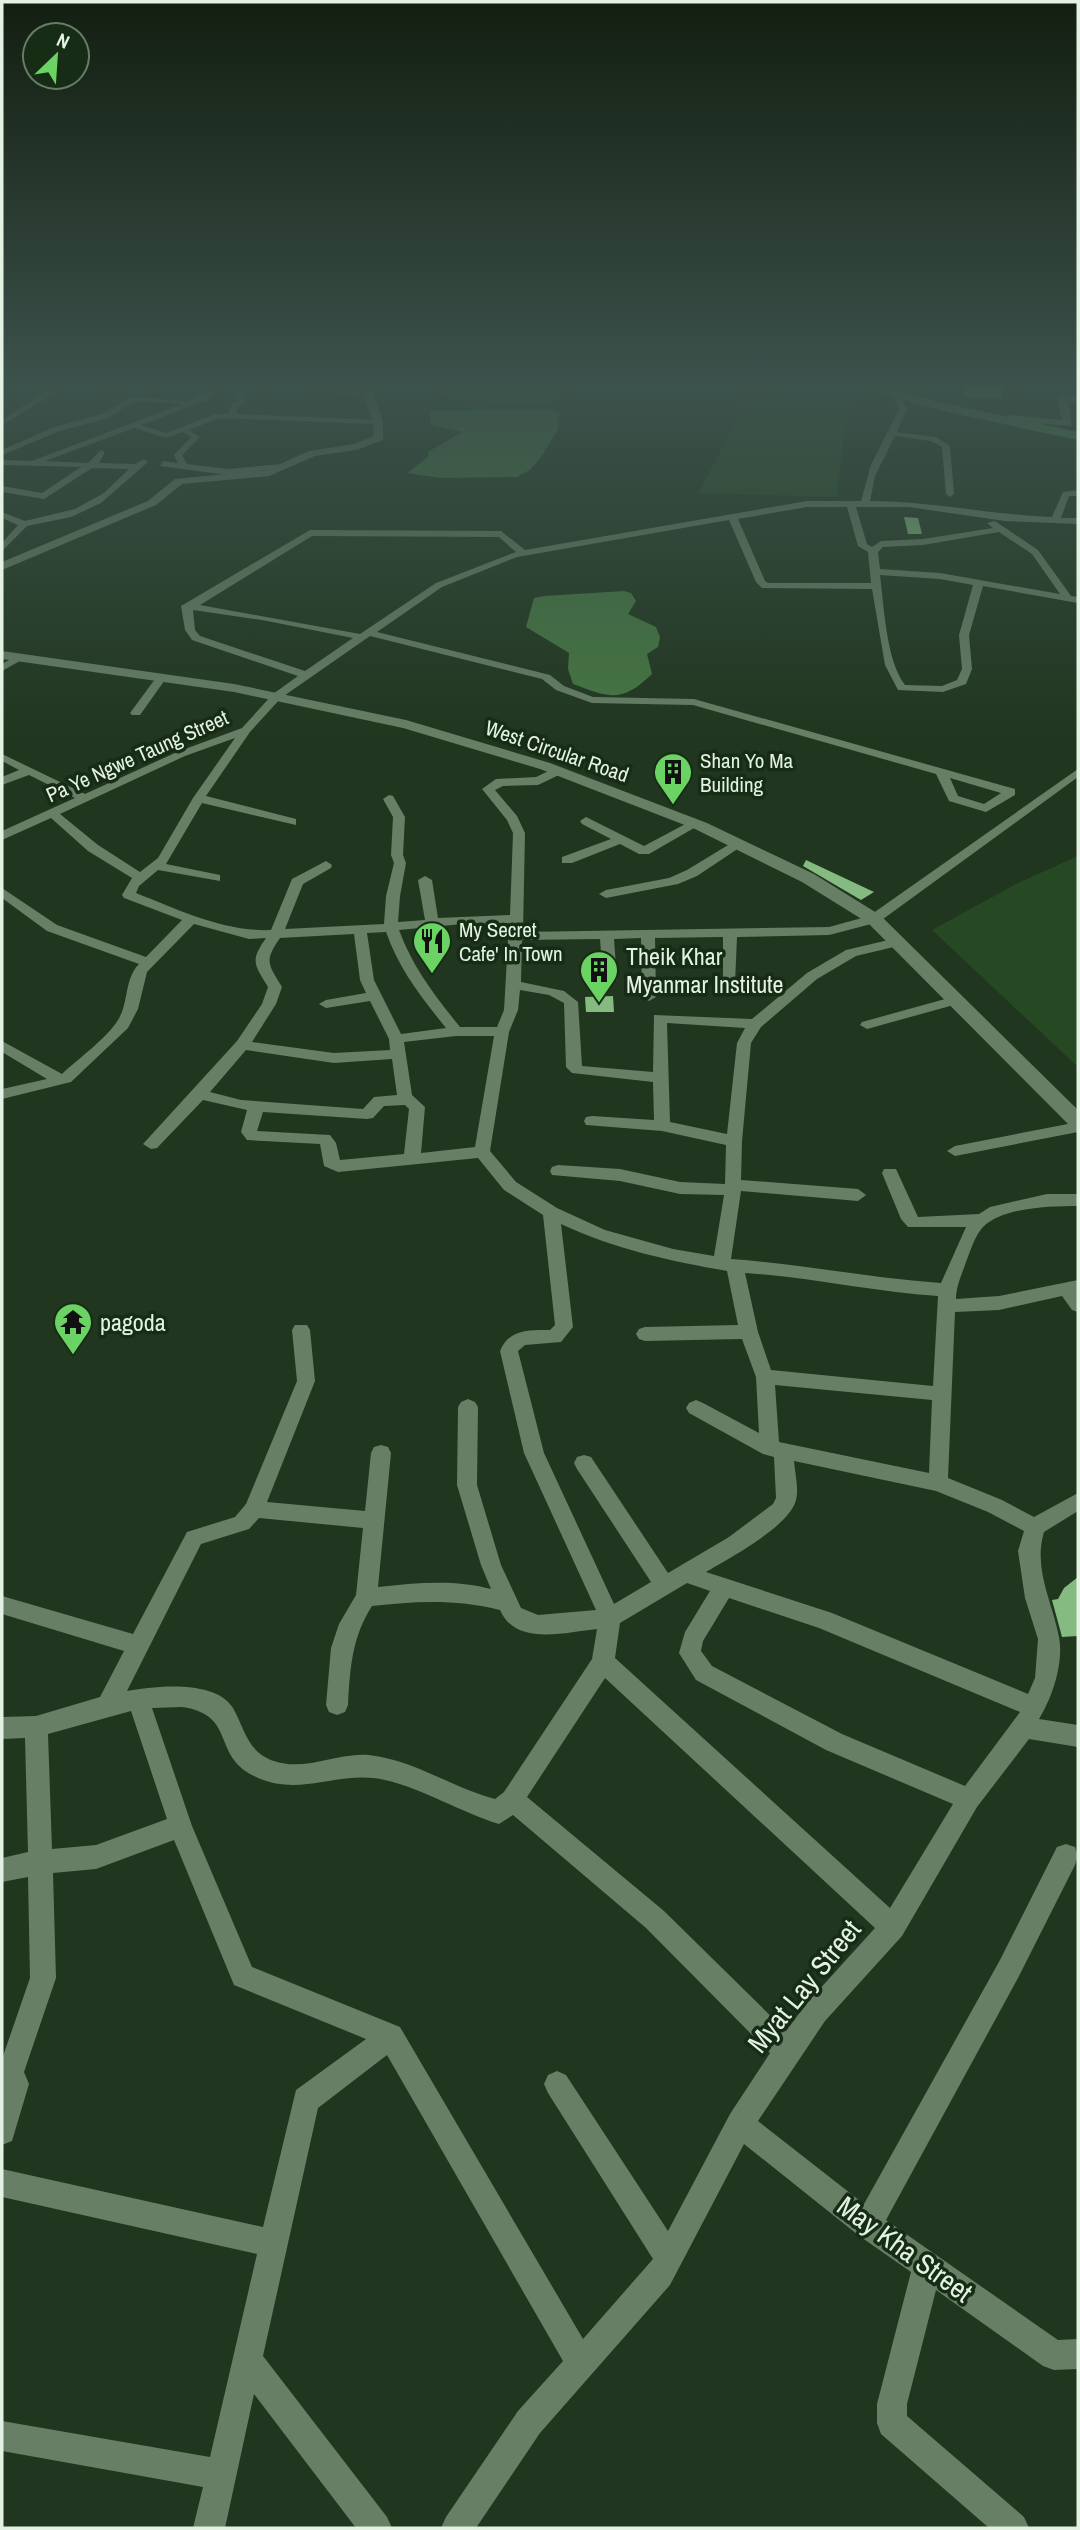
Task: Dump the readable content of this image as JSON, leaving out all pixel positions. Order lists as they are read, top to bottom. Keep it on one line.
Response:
{"streets":{"street":["West Circular Road","Pa Ye Ngwe Taung Street","Myat Lay Street","May Kha Street"]},"crossings":[["West Circular Road","Pa Ye Ngwe Taung Street"],["Myat Lay Street","May Kha Street"]],"places":{"building":["Shan Yo Ma Building","Theik Khar Myanmar Institute"],"restaurant":["My Secret Cafe' In Town"],"temple":["pagoda"]},"north":"top right"}
